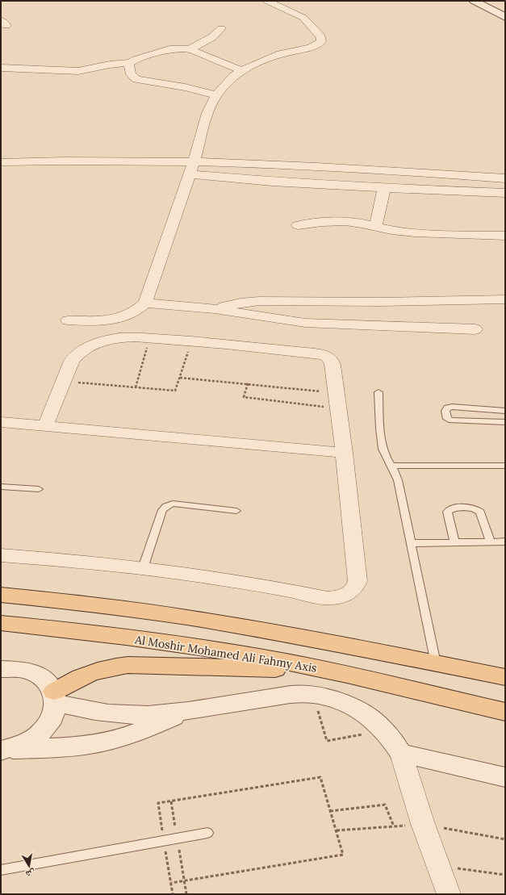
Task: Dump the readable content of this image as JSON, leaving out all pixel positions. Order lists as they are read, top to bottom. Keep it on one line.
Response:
{"streets":{"main road":["Al Moshir Mohamed Ali Fahmy Axis"]},"north":"bottom"}
